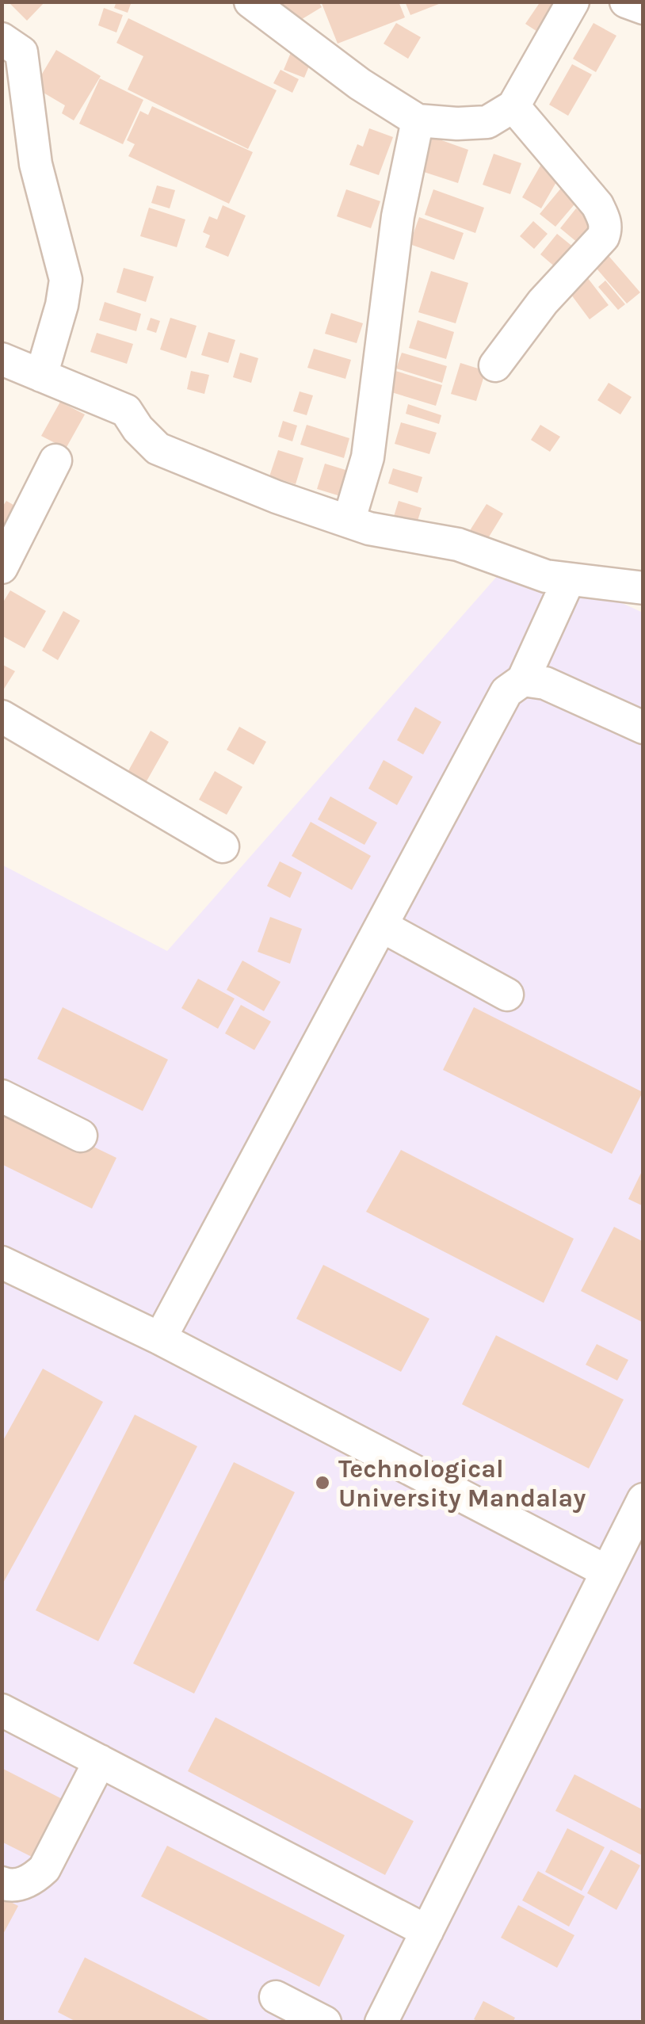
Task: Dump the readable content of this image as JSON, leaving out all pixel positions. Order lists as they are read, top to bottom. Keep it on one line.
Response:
{"places":["Technological University Mandalay"]}
